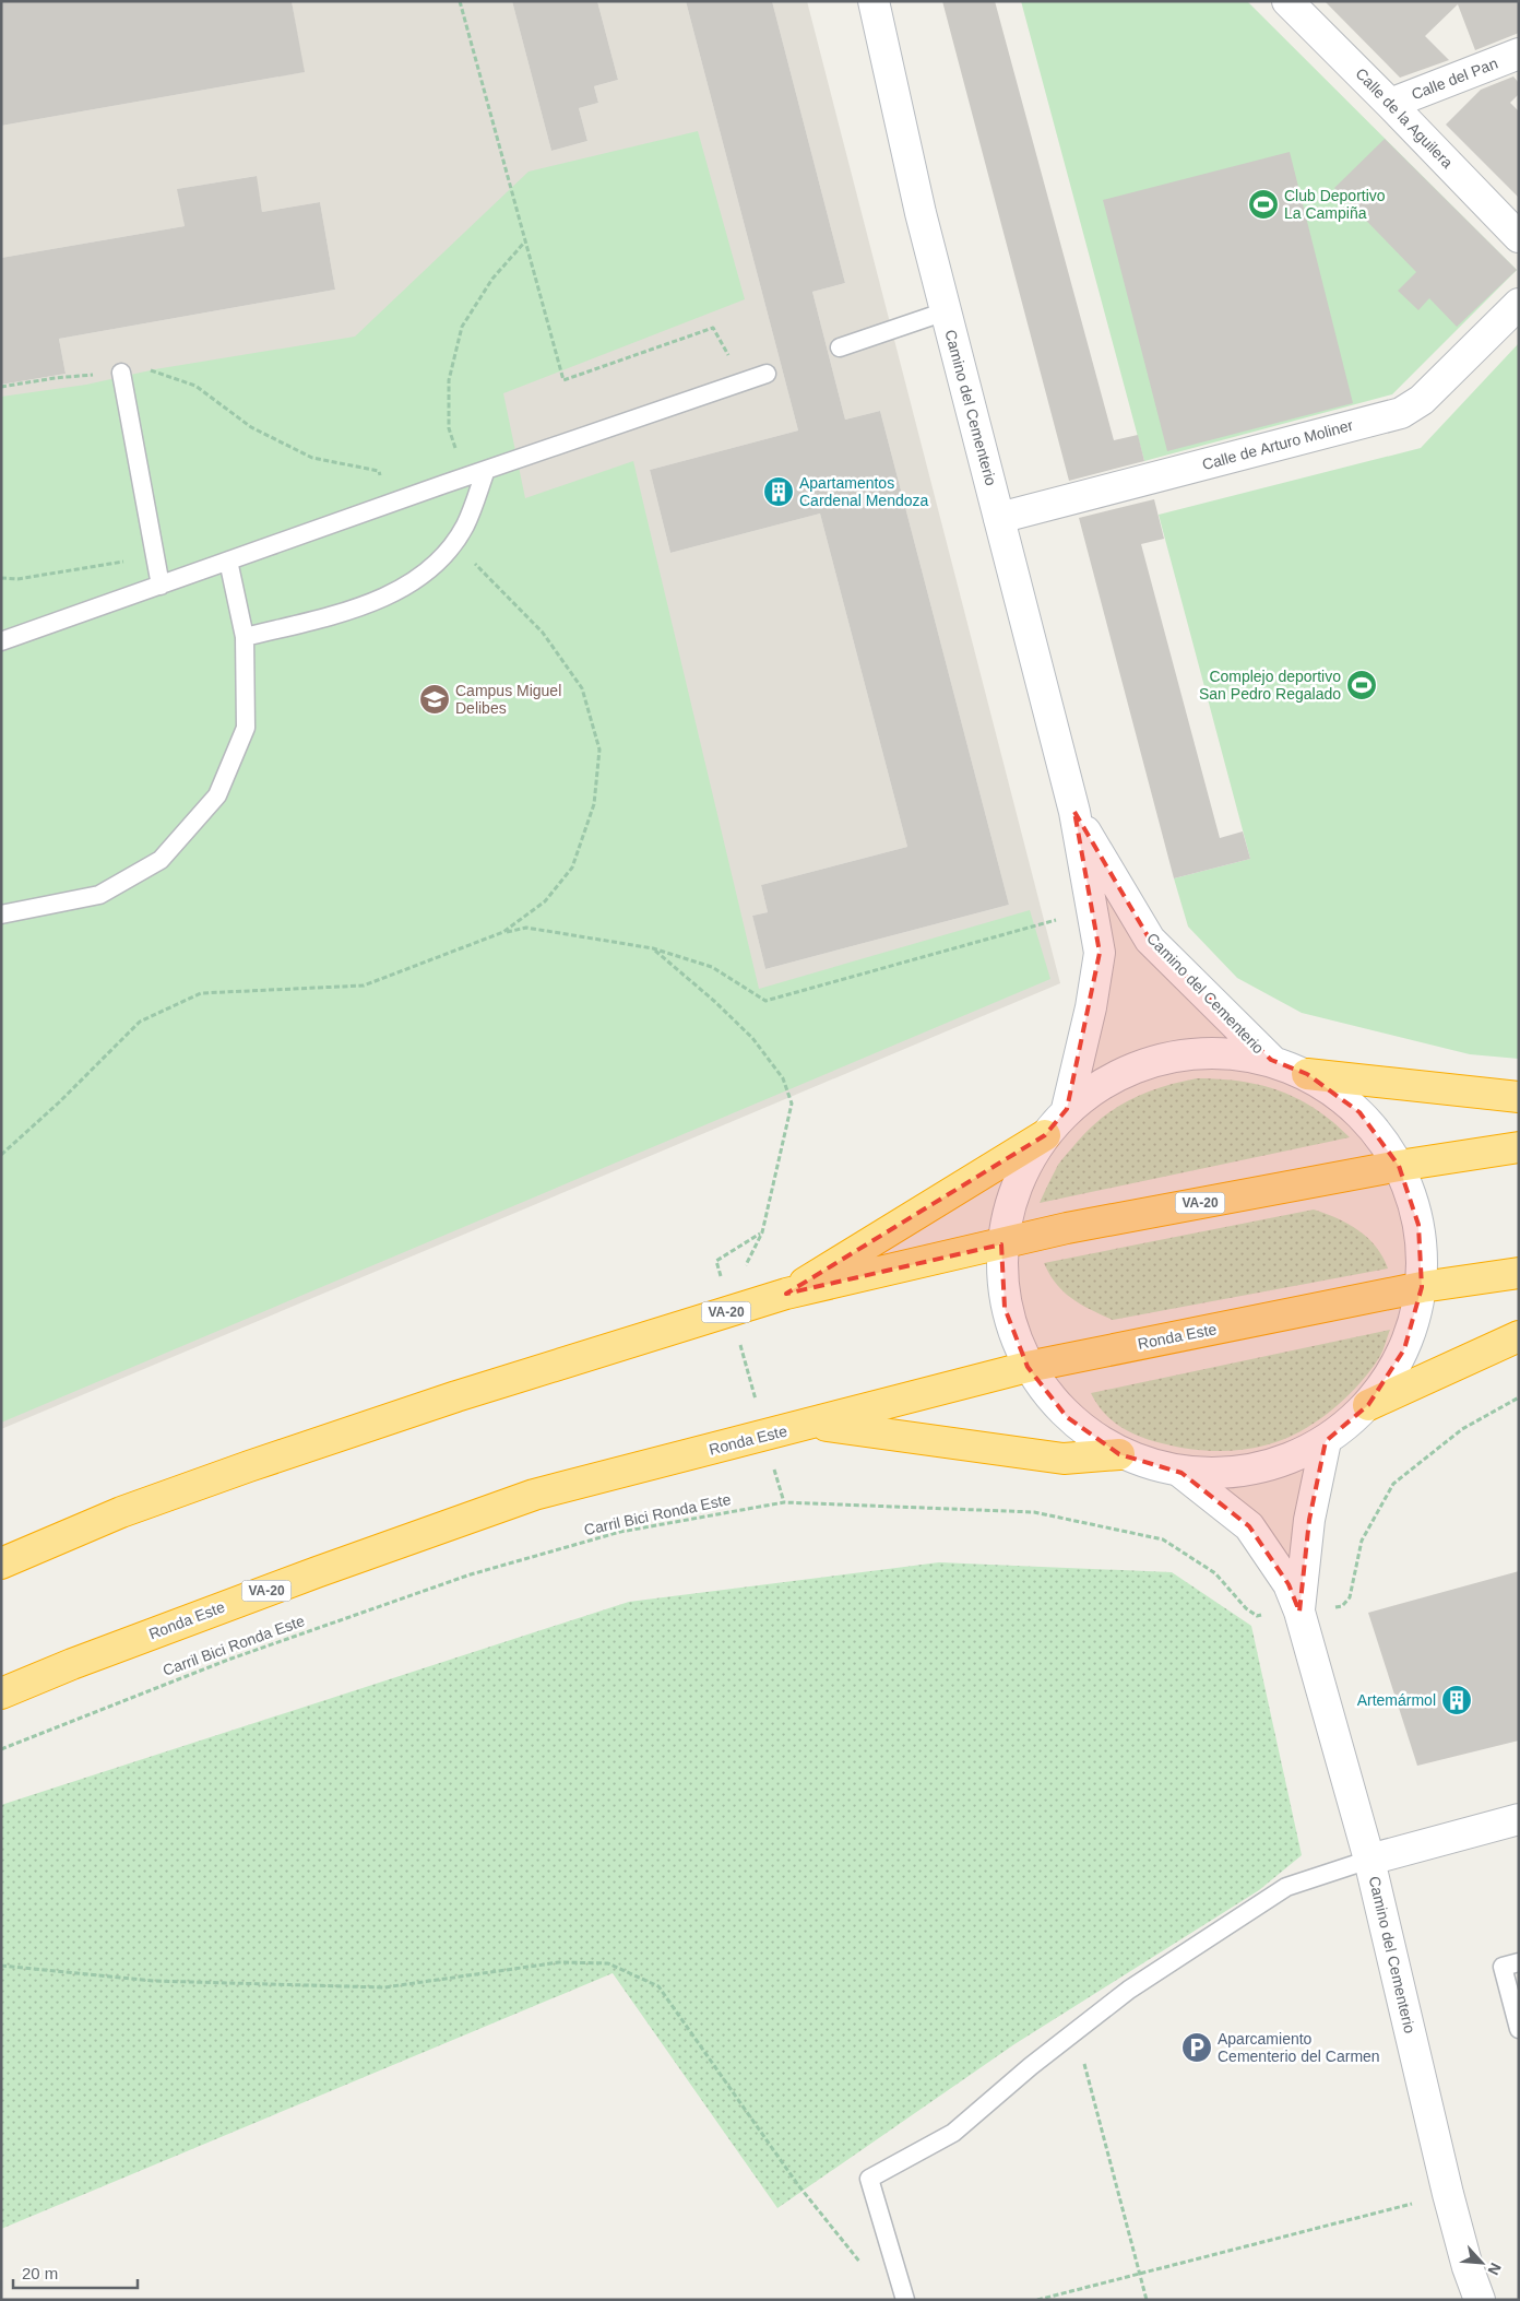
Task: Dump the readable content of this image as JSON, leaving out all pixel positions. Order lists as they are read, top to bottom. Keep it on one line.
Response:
{"streets":{"highway":["VA-20","Ronda Este"],"main road":["Calle del Pan","Calle de la Aguilera","Camino del Cementerio","Calle de Arturo Moliner"],"path":["Carril Bici Ronda Este"]},"crossings":[["Calle del Pan","Calle de la Aguilera"],["Camino del Cementerio","Calle de Arturo Moliner"]],"places":{"sports":["Club Deportivo La Campiña","Complejo deportivo San Pedro Regalado"],"building":["Apartamentos Cardenal Mendoza","Artemármol"],"school or university":["Campus Miguel Delibes"],"parking":["Aparcamiento Cementerio del Carmen"]},"scale_bar":"20 m","north":"bottom right"}
